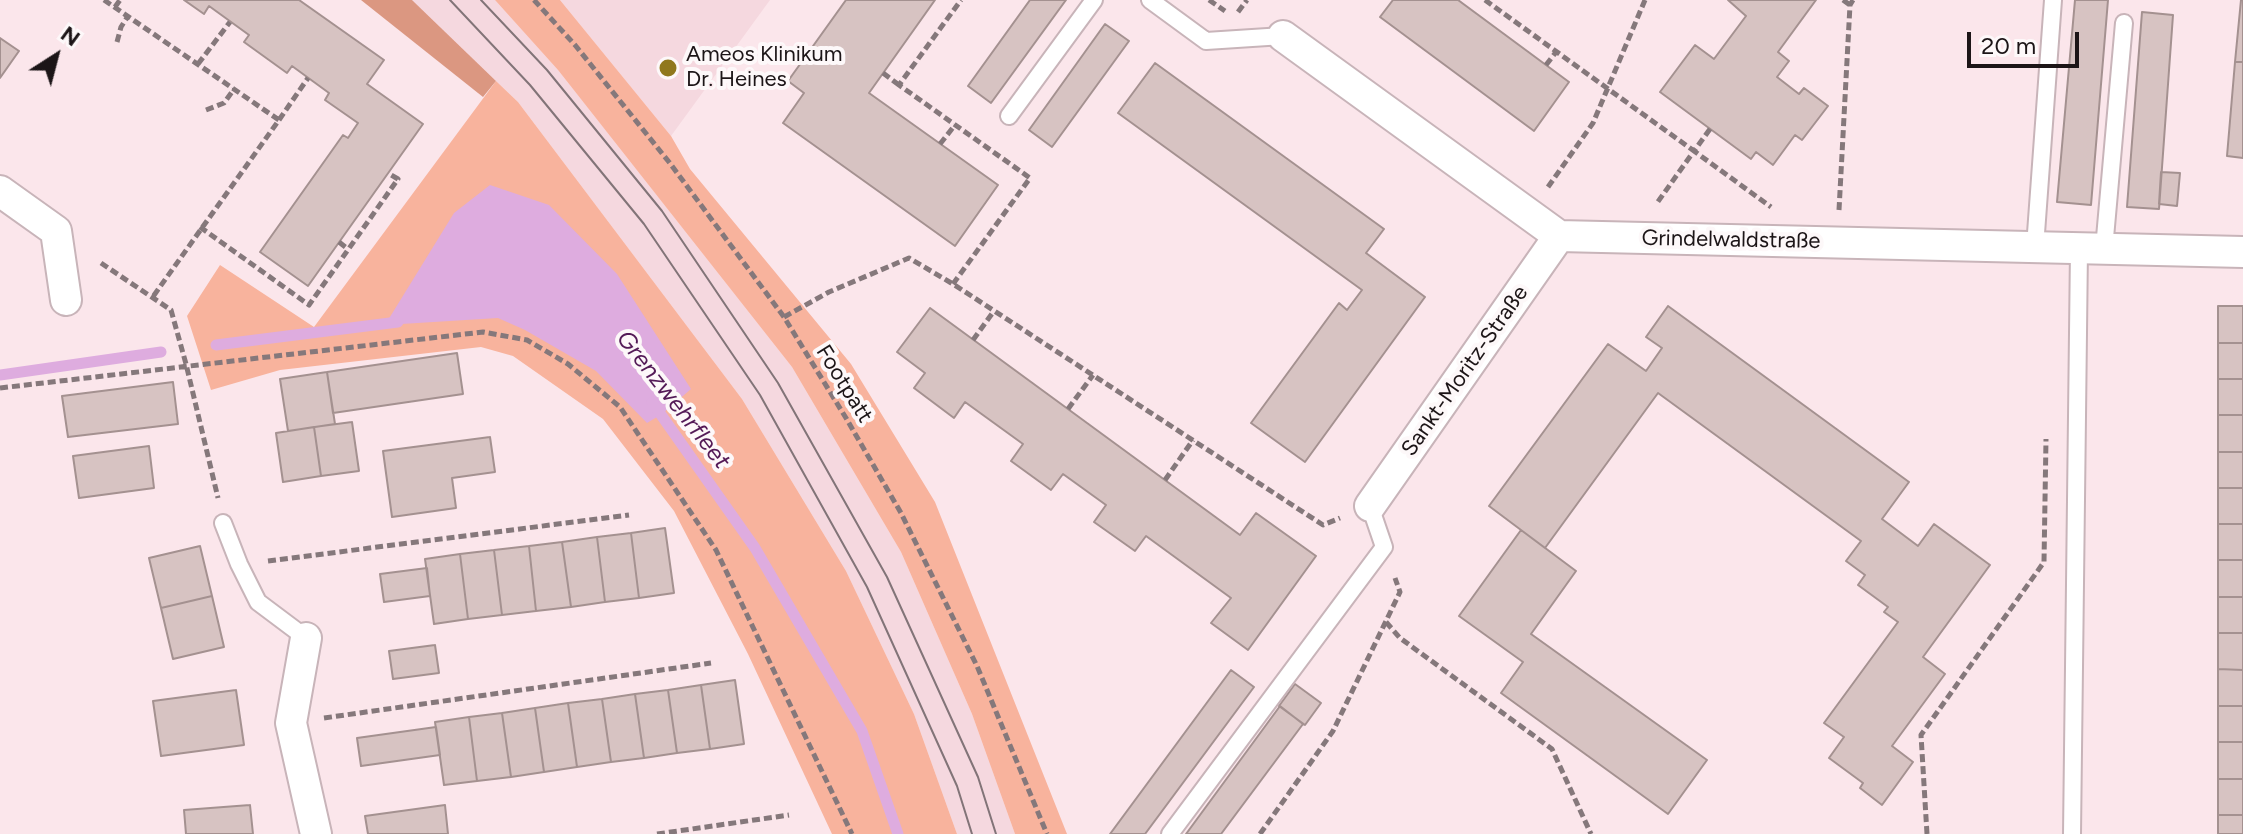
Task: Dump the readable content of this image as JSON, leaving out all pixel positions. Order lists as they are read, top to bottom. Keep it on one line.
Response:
{"streets":{"street":["Grindelwaldstraße","Sankt-Moritz-Straße"],"path":["Footpatt"]},"crossings":[["Grindelwaldstraße","Sankt-Moritz-Straße"]],"water":["Grenzwehrfleet"],"places":["Ameos Klinikum Dr. Heines"],"scale_bar":"20 m","north":"top right"}
